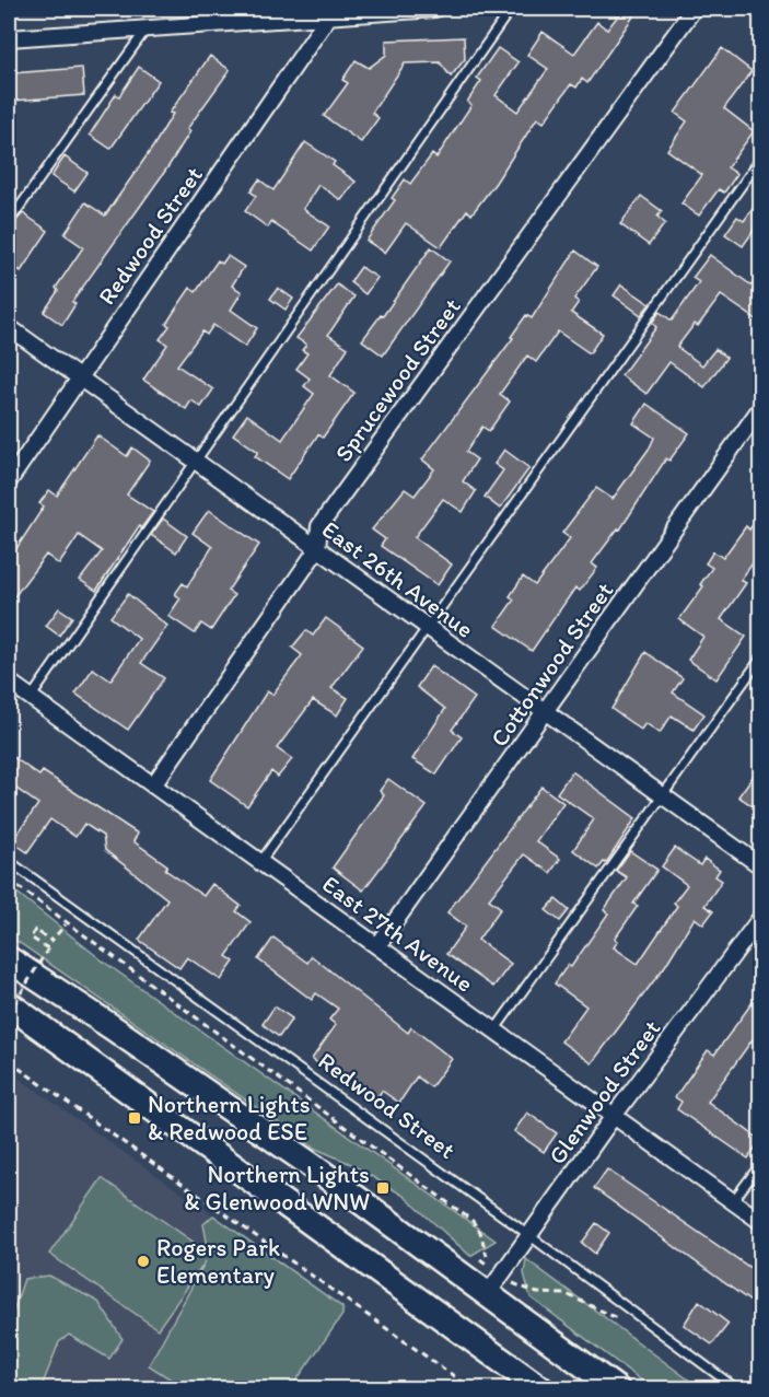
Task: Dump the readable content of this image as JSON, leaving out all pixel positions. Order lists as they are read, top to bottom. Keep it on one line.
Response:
{"streets":{"street":["Redwood Street","Sprucewood Street","East 26th Avenue","Cottonwood Street","East 27th Avenue","Glenwood Street"]},"crossings":[["Redwood Street","East 26th Avenue"],["Redwood Street","Glenwood Street"],["Sprucewood Street","East 26th Avenue"],["Sprucewood Street","East 27th Avenue"],["East 26th Avenue","Cottonwood Street"],["Cottonwood Street","East 27th Avenue"],["East 27th Avenue","Glenwood Street"]],"places":{"transit":["Northern Lights & Redwood ESE","Northern Lights & Glenwood WNW"],"other":["Rogers Park Elementary"]}}
